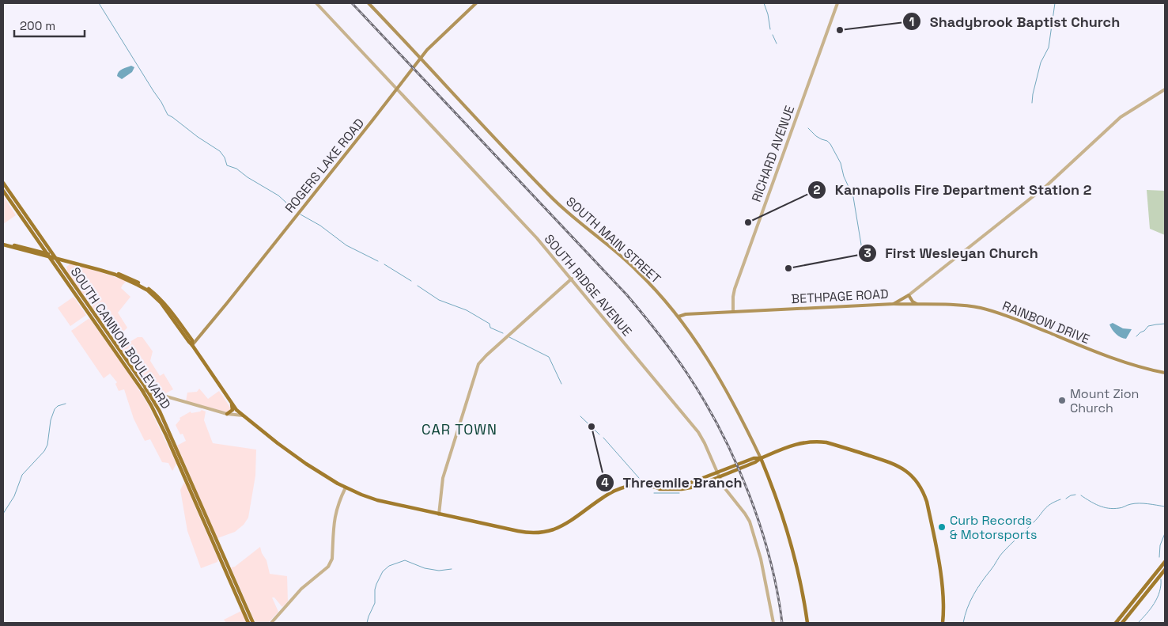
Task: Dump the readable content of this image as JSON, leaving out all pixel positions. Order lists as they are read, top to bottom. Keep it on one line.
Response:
{"streets":{"main road":["ROGERS LAKE ROAD","SOUTH MAIN STREET","BETHPAGE ROAD","RAINBOW DRIVE","SOUTH CANNON BOULEVARD"],"street":["RICHARD AVENUE","SOUTH RIDGE AVENUE"]},"crossings":[["RICHARD AVENUE","BETHPAGE ROAD"],["ROGERS LAKE ROAD","SOUTH MAIN STREET"],["ROGERS LAKE ROAD","SOUTH RIDGE AVENUE"],["SOUTH MAIN STREET","BETHPAGE ROAD"],["BETHPAGE ROAD","RAINBOW DRIVE"]],"districts":["CAR TOWN"],"places":["Shadybrook Baptist Church","Kannapolis Fire Department Station 2","First Wesleyan Church","Mount Zion Church","Threemile Branch","Curb Records & Motorsports"],"scale_bar":"200 m"}
